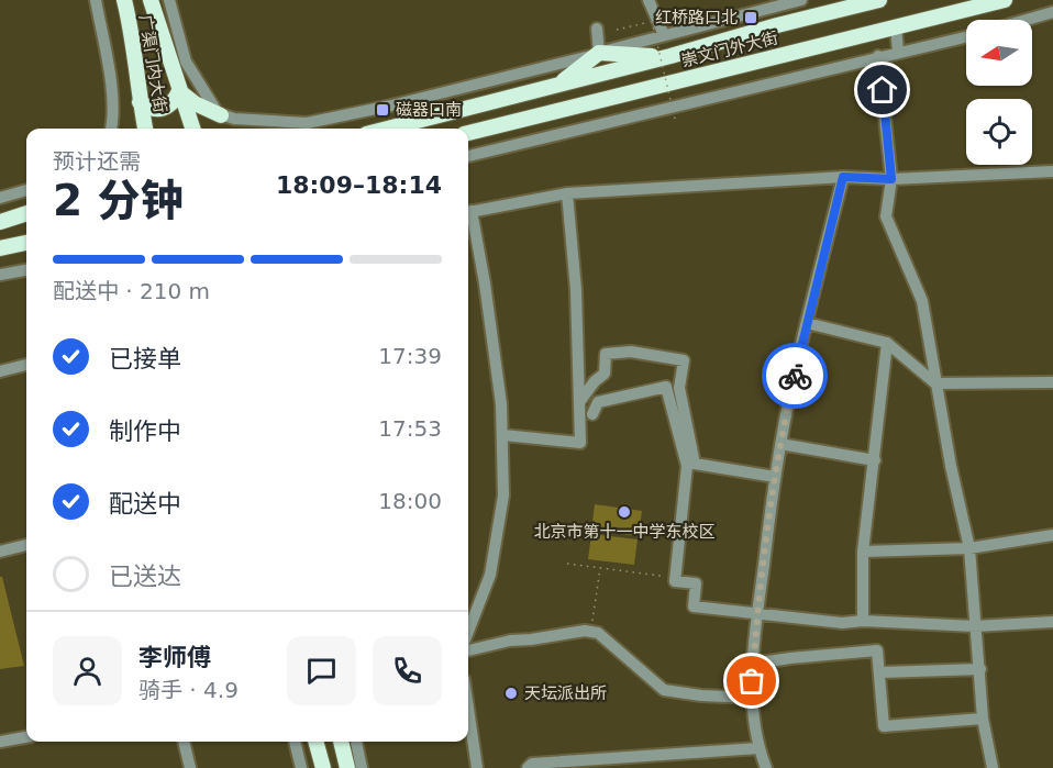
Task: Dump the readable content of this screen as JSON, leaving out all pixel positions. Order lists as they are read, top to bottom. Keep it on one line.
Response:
{"streets":{"main road":["崇文门外大街","广渠门内大街"]},"places":{"transit":["红桥路口北","磁器口南"],"other":["北京市第十一中学东校区","天坛派出所"]},"north":"left","page":{"heading":["2 分钟","预计还需","18:09–18:14"],"panel":["李师傅","骑手 · 4.9"],"bar":"配送中 · 210 m","list":[["已接单","17:39"],["制作中","17:53"],["配送中","18:00"],"已送达"]}}
